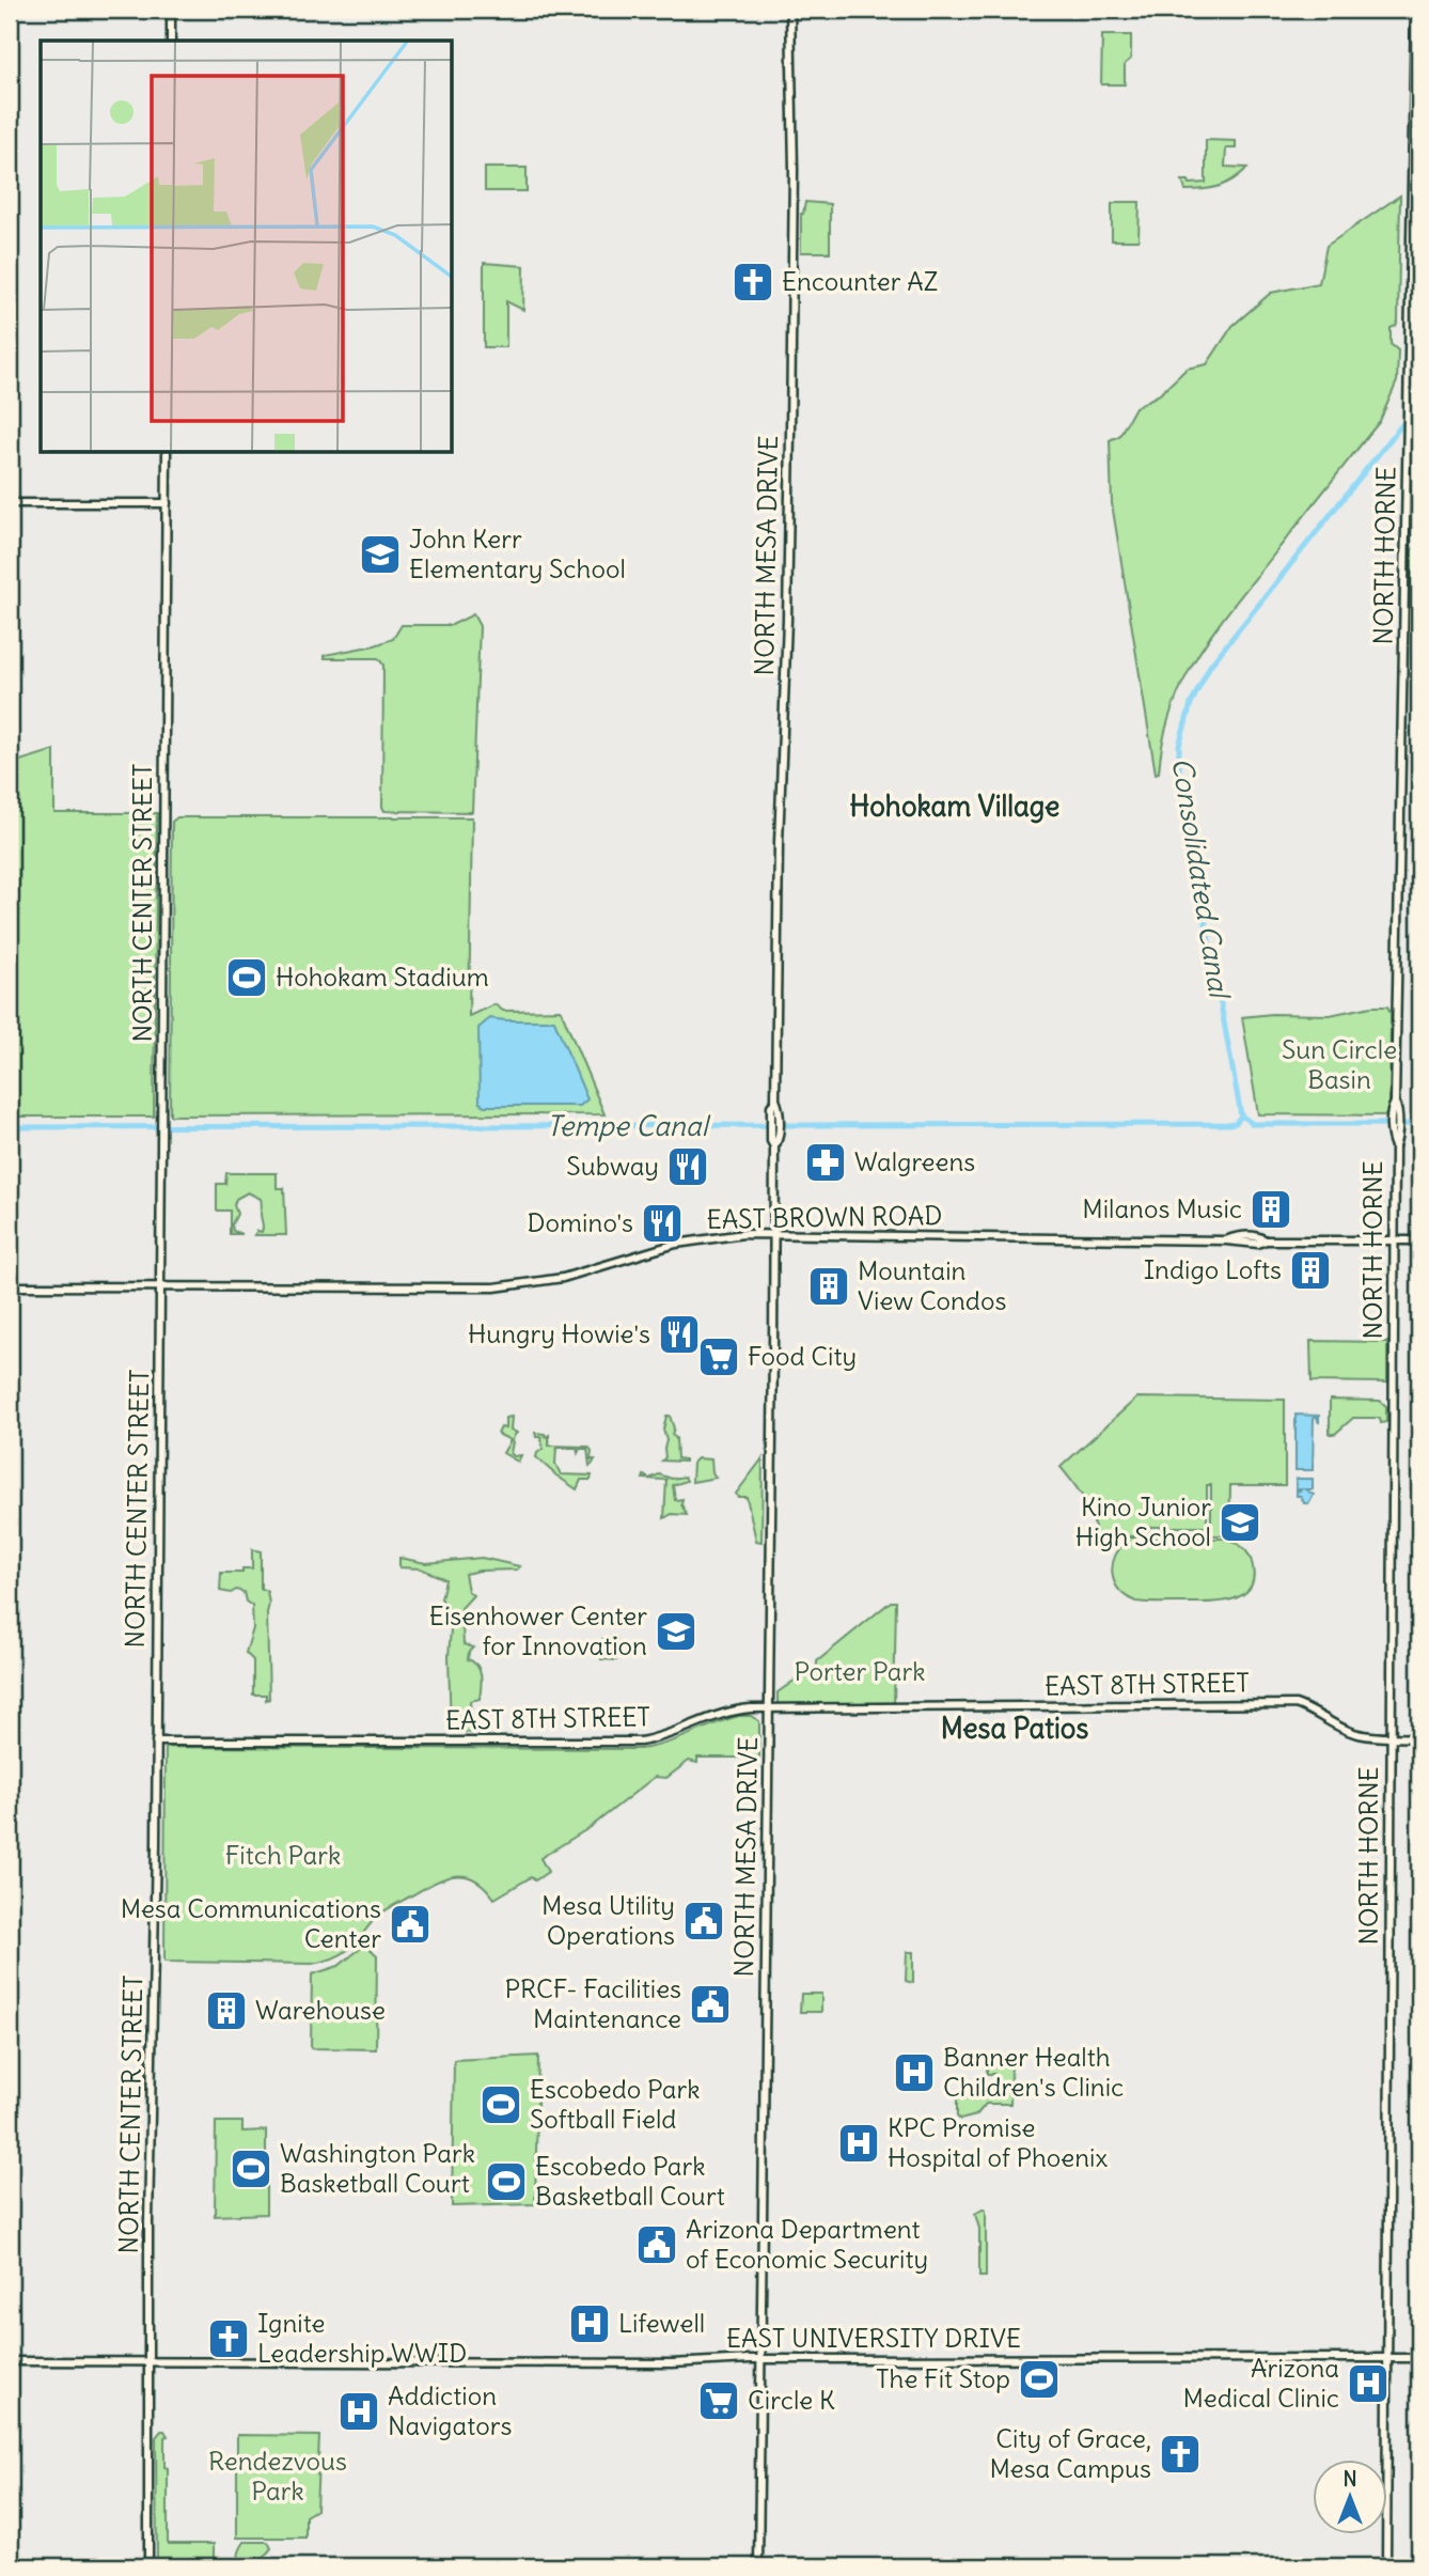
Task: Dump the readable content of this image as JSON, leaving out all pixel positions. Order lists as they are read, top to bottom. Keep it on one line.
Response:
{"streets":{"street":["NORTH MESA DRIVE","NORTH HORNE","NORTH CENTER STREET","EAST BROWN ROAD","EAST 8TH STREET","EAST UNIVERSITY DRIVE"]},"crossings":[["NORTH MESA DRIVE","EAST BROWN ROAD"],["NORTH MESA DRIVE","EAST 8TH STREET"],["NORTH MESA DRIVE","EAST UNIVERSITY DRIVE"],["NORTH HORNE","EAST BROWN ROAD"],["NORTH HORNE","EAST 8TH STREET"],["NORTH HORNE","EAST UNIVERSITY DRIVE"],["NORTH CENTER STREET","EAST BROWN ROAD"],["NORTH CENTER STREET","EAST 8TH STREET"],["NORTH CENTER STREET","EAST UNIVERSITY DRIVE"]],"districts":["Hohokam Village","Mesa Patios"],"water":["Consolidated Canal","Tempe Canal"],"parks":["Sun Circle Basin","Porter Park","Fitch Park","Rendezvous Park"],"places":{"church":["Encounter AZ","Ignite Leadership WWID","City of Grace, Mesa Campus"],"school or university":["John Kerr Elementary School","Kino Junior High School","Eisenhower Center for Innovation"],"sports":["Hohokam Stadium","Escobedo Park Softball Field","Washington Park Basketball Court","Escobedo Park Basketball Court","The Fit Stop"],"pharmacy":["Walgreens"],"restaurant":["Subway","Domino's","Hungry Howie's"],"building":["Milanos Music","Indigo Lofts","Mountain View Condos","Warehouse"],"supermarket":["Food City","Circle K"],"public building":["Mesa Utility Operations","Mesa Communications Center","PRCF- Facilities Maintenance","Arizona Department of Economic Security"],"hospital":["Banner Health Children's Clinic","KPC Promise Hospital of Phoenix","Lifewell","Arizona Medical Clinic","Addiction Navigators"]},"north":"top"}
